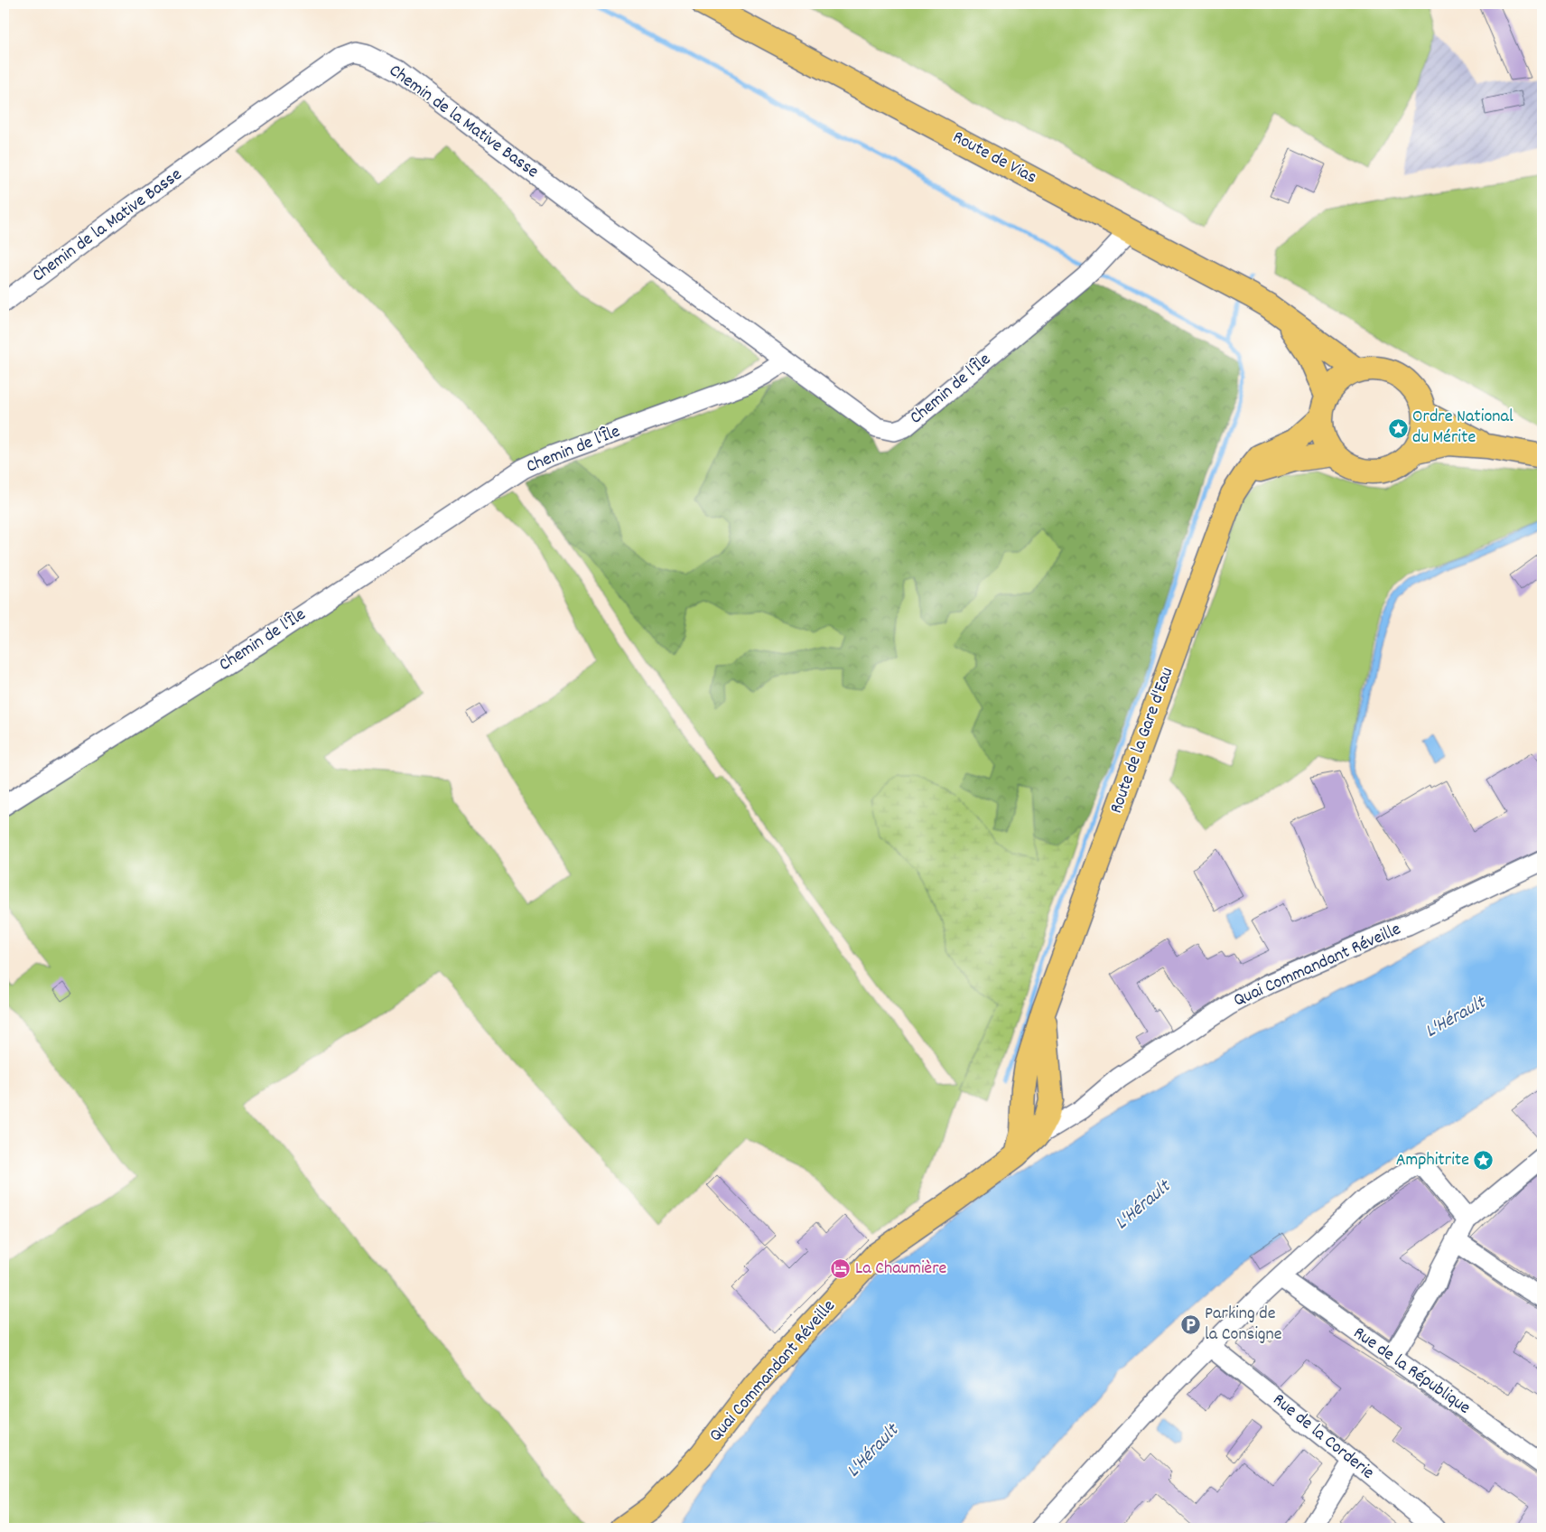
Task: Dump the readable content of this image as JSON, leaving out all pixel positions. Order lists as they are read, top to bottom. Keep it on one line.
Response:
{"streets":{"main road":["Route de Vias","Route de la Gare d'Eau","Quai Commandant Réveille"],"street":["Chemin de la Mative Basse","Chemin de l'Île","Rue de la République","Rue de la Corderie"]},"crossings":[["Chemin de la Mative Basse","Chemin de l'Île"],["Route de Vias","Chemin de l'Île"],["Route de Vias","Route de la Gare d'Eau"],["Route de la Gare d'Eau","Quai Commandant Réveille"]],"water":["L'Hérault"],"places":{"place":["Ordre National du Mérite","Amphitrite"],"hotel":["La Chaumière"],"parking":["Parking de la Consigne"]}}
